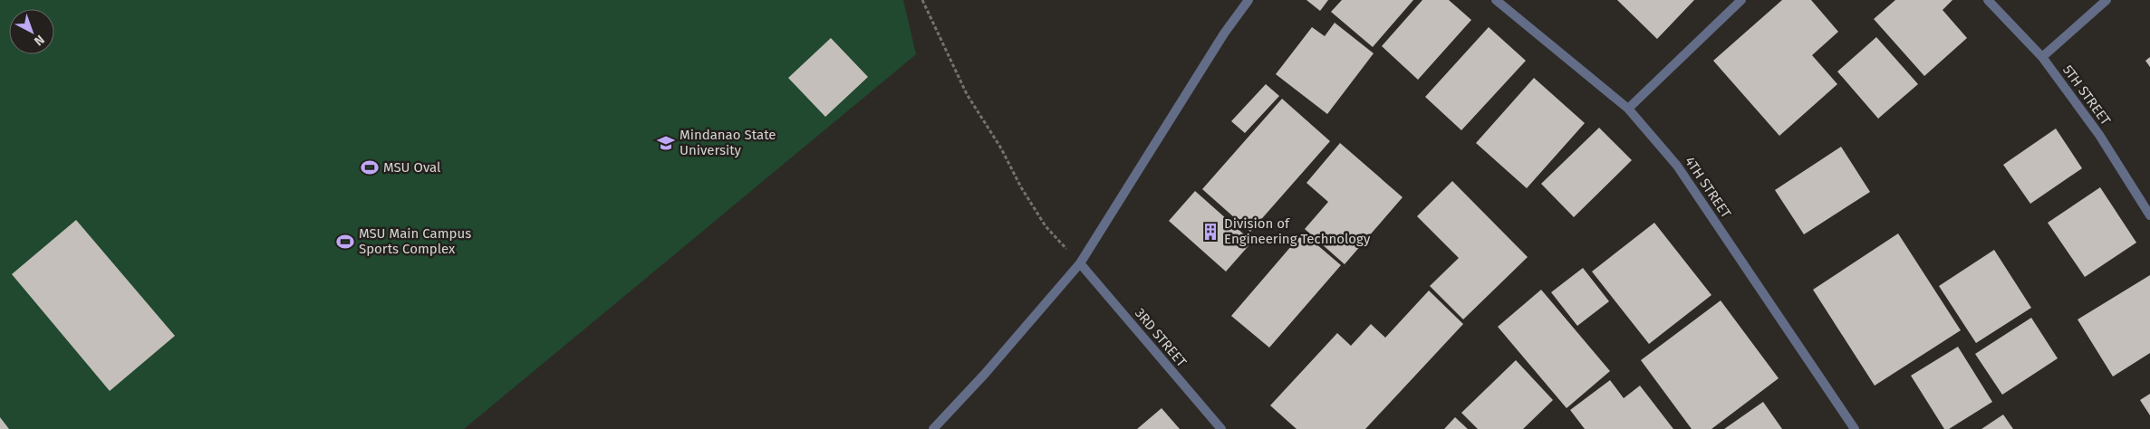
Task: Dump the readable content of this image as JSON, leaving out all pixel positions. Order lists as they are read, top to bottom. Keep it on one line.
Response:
{"streets":{"street":["5TH STREET","4TH STREET","3RD STREET"]},"places":{"school or university":["Mindanao State University"],"sports":["MSU Oval","MSU Main Campus Sports Complex"],"building":["Division of Engineering Technology"]},"north":"bottom right"}
